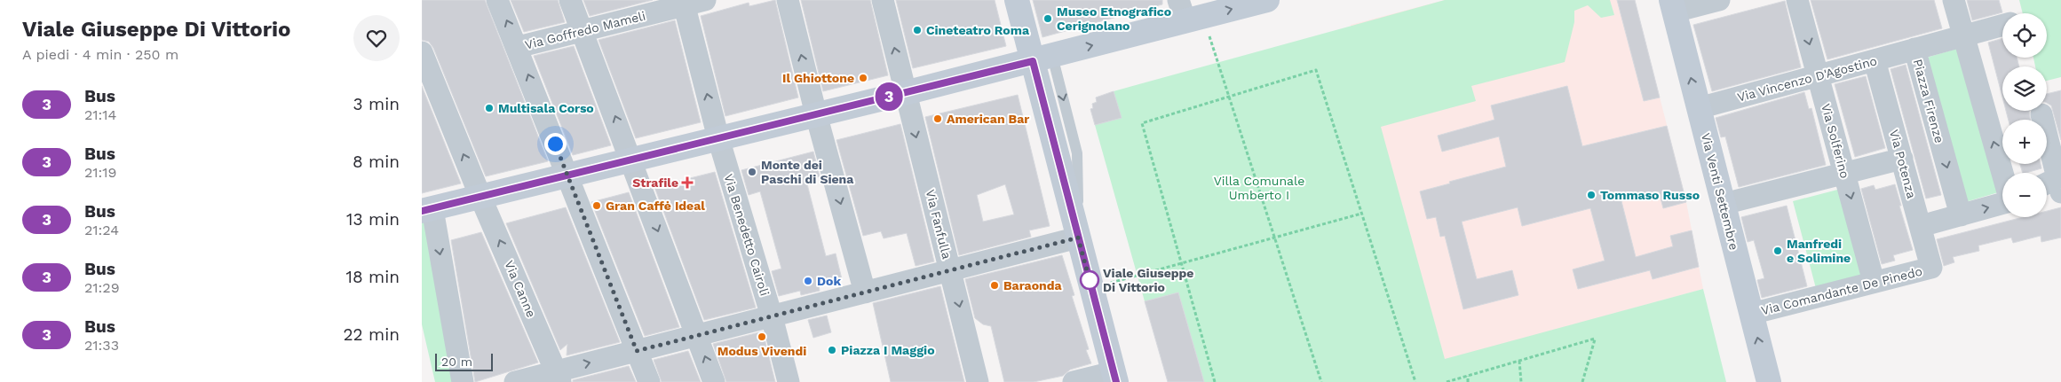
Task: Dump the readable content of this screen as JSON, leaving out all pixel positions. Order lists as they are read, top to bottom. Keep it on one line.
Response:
{"streets":{"street":["Via Goffredo Mameli","Via Vincenzo D'Agostino","Piazza Firenze","Via Solferino","Via Potenza","Via Venti Settembre","Via Fanfulla","Via Benedetto Cairoli","Via Canne","Via Comandante De Pinedo"]},"crossings":[["Via Goffredo Mameli","Via Benedetto Cairoli"],["Via Vincenzo D'Agostino","Piazza Firenze"],["Via Vincenzo D'Agostino","Via Solferino"],["Via Vincenzo D'Agostino","Via Potenza"],["Via Vincenzo D'Agostino","Via Venti Settembre"],["Via Solferino","Via Comandante De Pinedo"],["Via Potenza","Via Comandante De Pinedo"],["Via Venti Settembre","Via Comandante De Pinedo"]],"one_way":["Via Venti Settembre"],"parks":["Villa Comunale Umberto I"],"places":{"other":["Museo Etnografico Cerignolano","Cineteatro Roma","Il Ghiottone","Multisala Corso","American Bar","Monte dei Paschi di Siena","Tommaso Russo","Gran Caffė Ideal","Manfredi e Solimine","Viale Giuseppe Di Vittorio","Dok","Baraonda","Modus Vivendi","Piazza I Maggio"],"health":["Strafile"]},"lines":["bus line 3"],"scale_bar":"20 m","page":{"heading":["Viale Giuseppe Di Vittorio","A piedi · 4 min · 250 m"],"on_map":"3","map_buttons":["+","−"],"list":[{"mark":"3","name":"Bus","note":"21:14","value":"3 min"},{"mark":"3","name":"Bus","note":"21:19","value":"8 min"},{"mark":"3","name":"Bus","note":"21:24","value":"13 min"},{"mark":"3","name":"Bus","note":"21:29","value":"18 min"},{"mark":"3","name":"Bus","note":"21:33","value":"22 min"}],"scale":"20 m"}}
